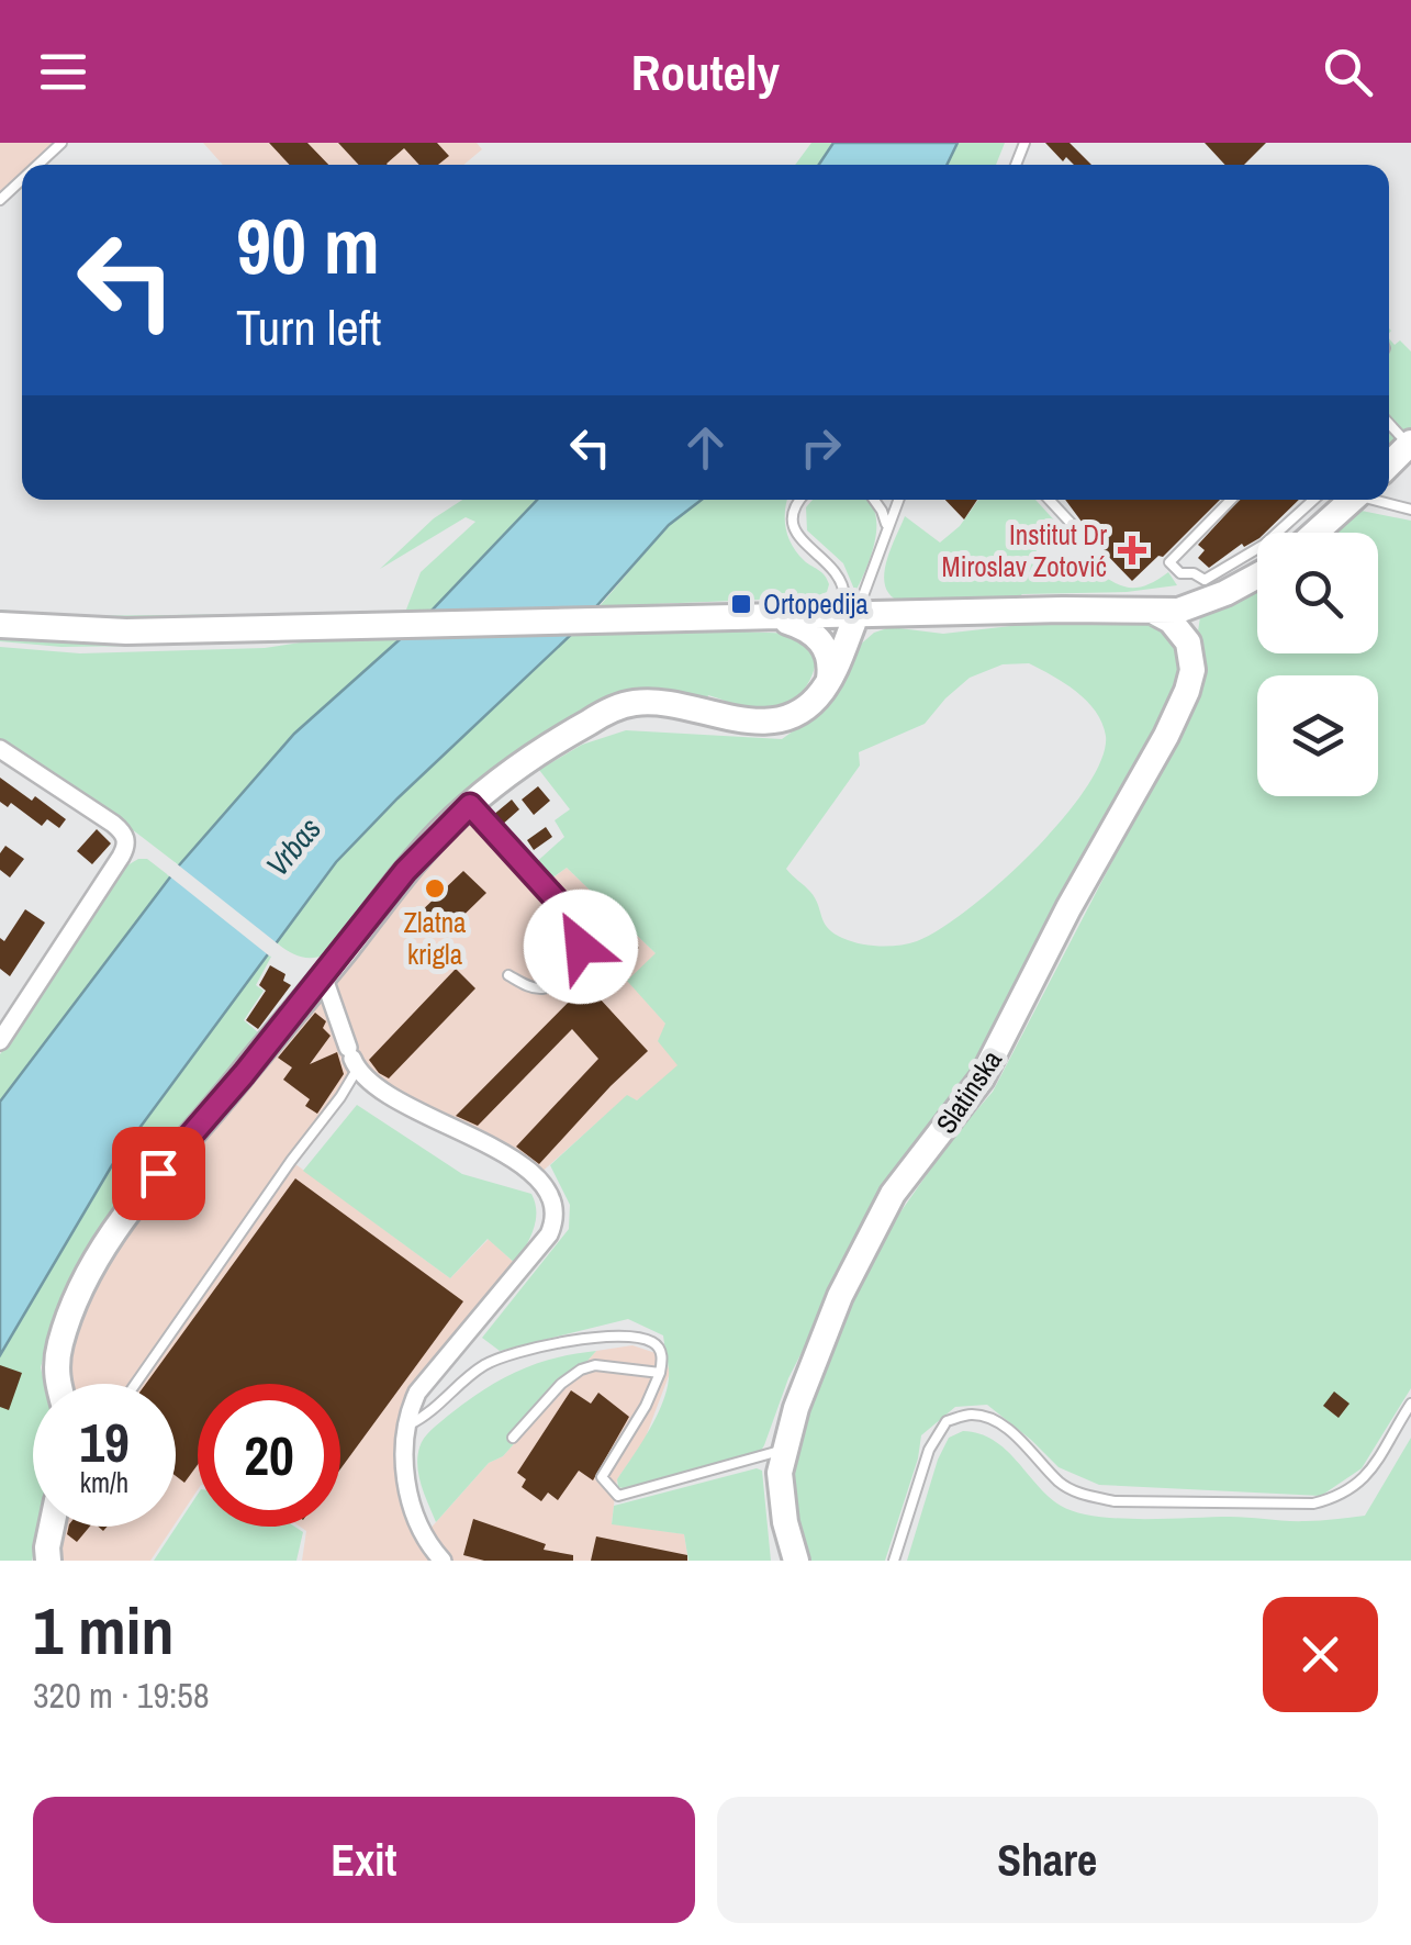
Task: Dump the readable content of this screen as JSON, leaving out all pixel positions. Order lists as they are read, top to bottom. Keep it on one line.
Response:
{"streets":{"street":["Slatinska"]},"water":["Vrbas"],"places":{"health":["Institut Dr Miroslav Zotović"],"transit":["Ortopedija"],"other":["Zlatna krigla"]},"page":{"header":"Routely","turn":["90 m","Turn left"],"speed":"19 km/h","limit":"20","heading":["1 min","320 m · 19:58"],"buttons":["Exit","Share"]}}
